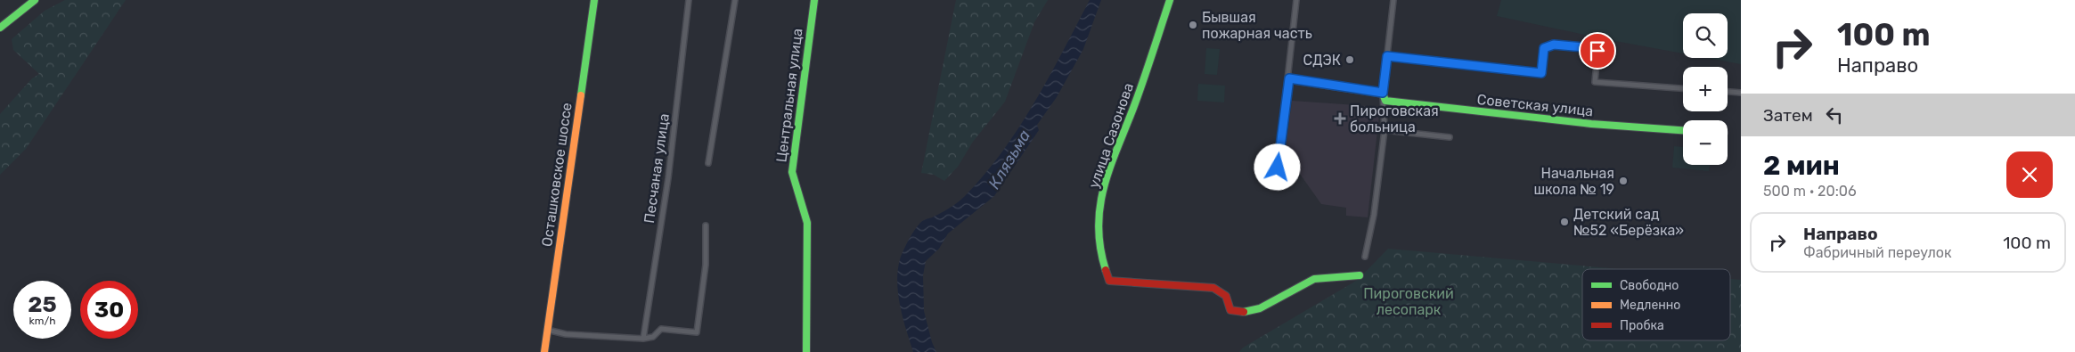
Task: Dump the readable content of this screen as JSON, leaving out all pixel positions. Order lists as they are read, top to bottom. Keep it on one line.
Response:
{"streets":{"street":["Центральная улица","Советская улица","улица Сазонова","Песчаная улица","Осташковское шоссе"]},"water":["Клязьма"],"parks":["Пироговский лесопарк"],"places":{"other":["Бывшая пожарная часть","СДЭК","Начальная школа № 19","Детский сад №52 «Берёзка»"],"health":["Пироговская больница"]},"legend":["Свободно","Медленно","Пробка"],"page":{"turn":["100 m","Направо"],"map_buttons":["+","−"],"then":"Затем","heading":["2 мин","500 m · 20:06"],"list":[{"name":"Направо","note":"Фабричный переулок","value":"100 m"}],"speed":"25 km/h","limit":"30"}}
